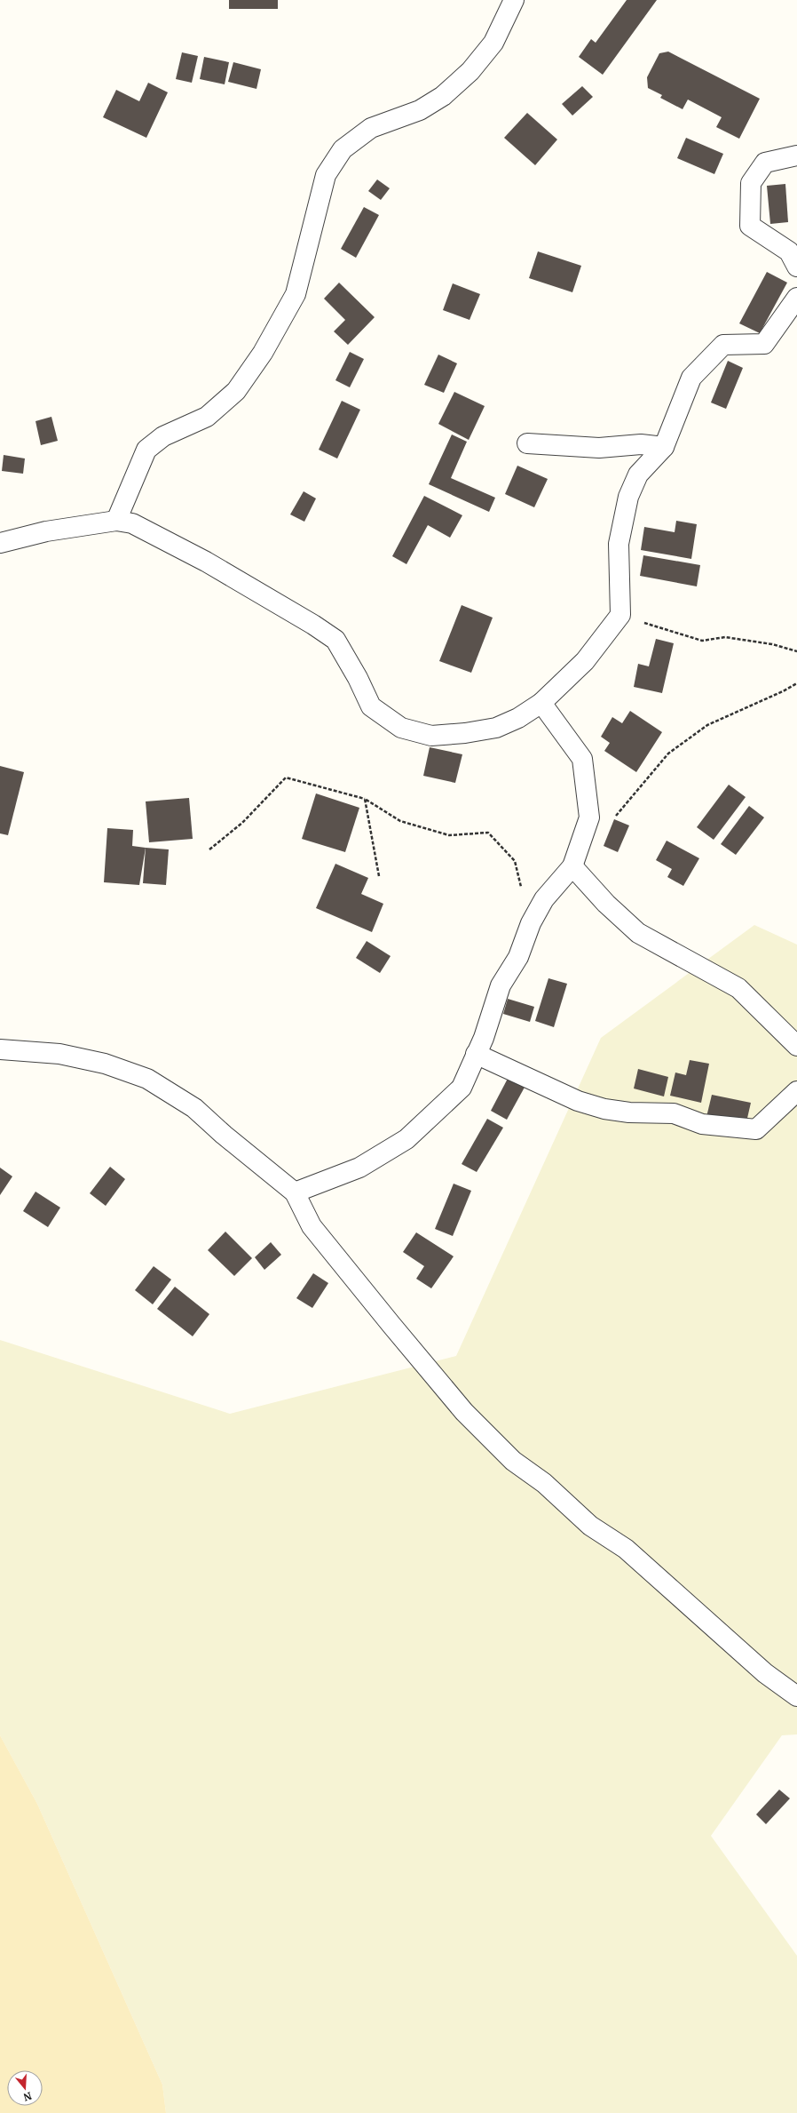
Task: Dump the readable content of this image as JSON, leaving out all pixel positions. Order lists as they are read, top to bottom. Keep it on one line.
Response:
{"north":"bottom"}
